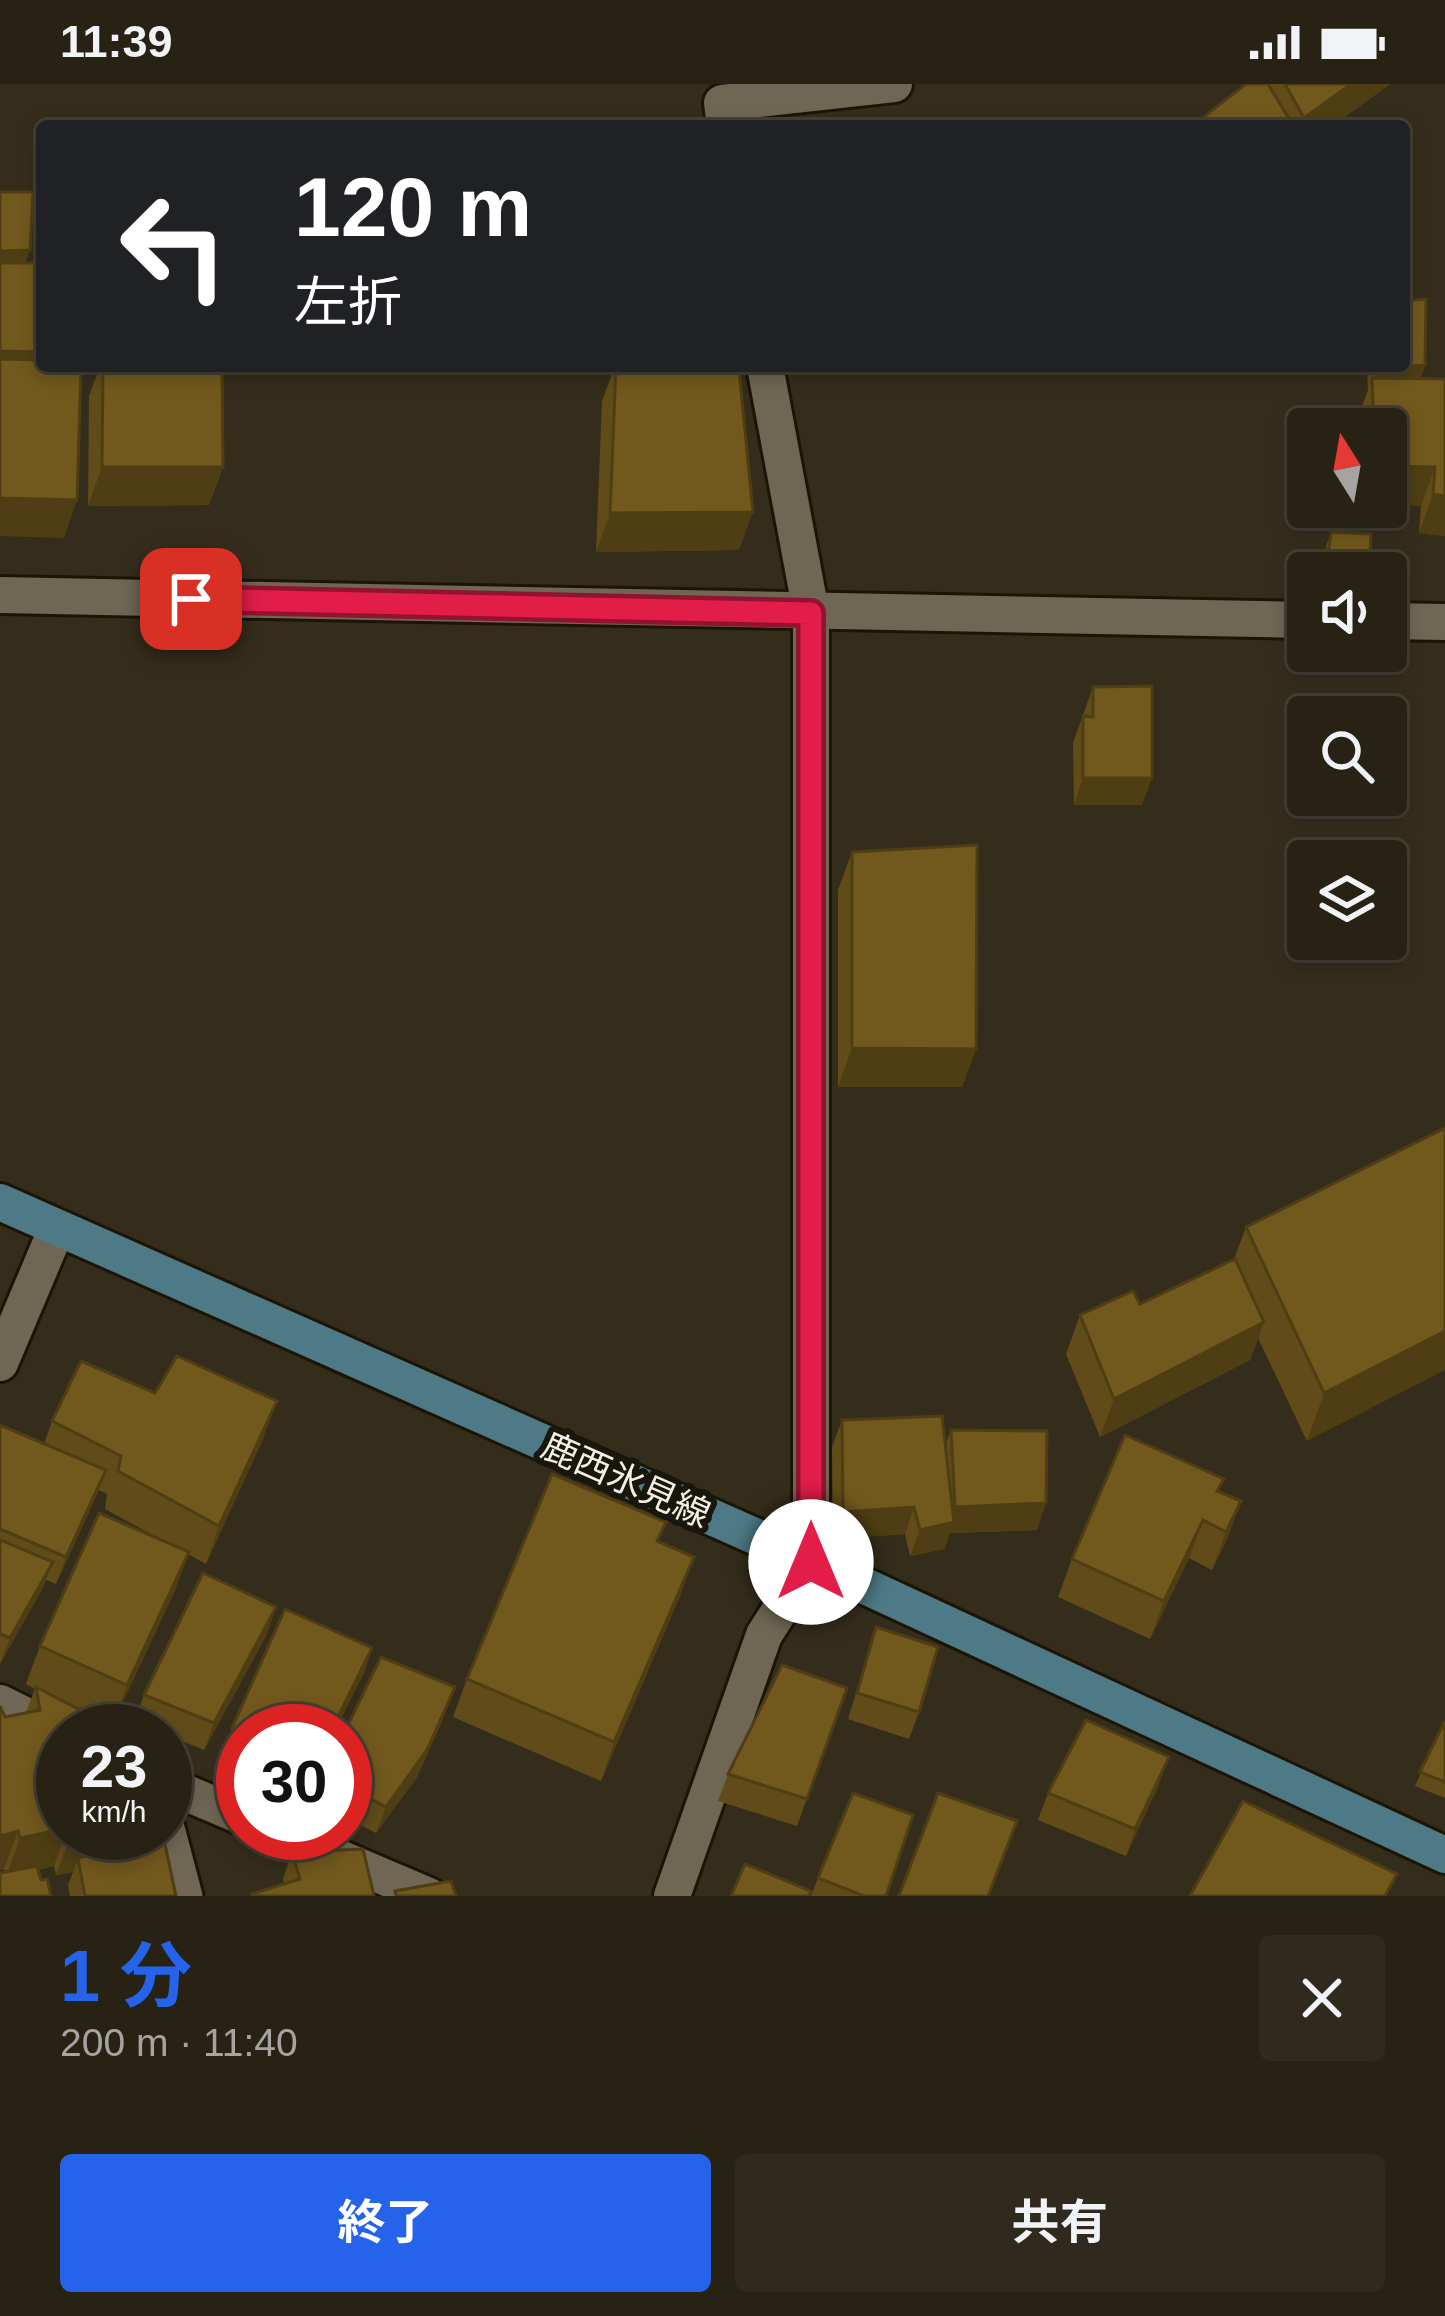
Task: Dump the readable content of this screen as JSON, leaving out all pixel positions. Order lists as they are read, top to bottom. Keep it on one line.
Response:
{"streets":{"main road":["鹿西氷見線"]},"north":"top","page":{"status":"11:39","turn":["120 m","左折"],"speed":"23 km/h","limit":"30","heading":["1 分","200 m · 11:40"],"buttons":["終了","共有"]}}
